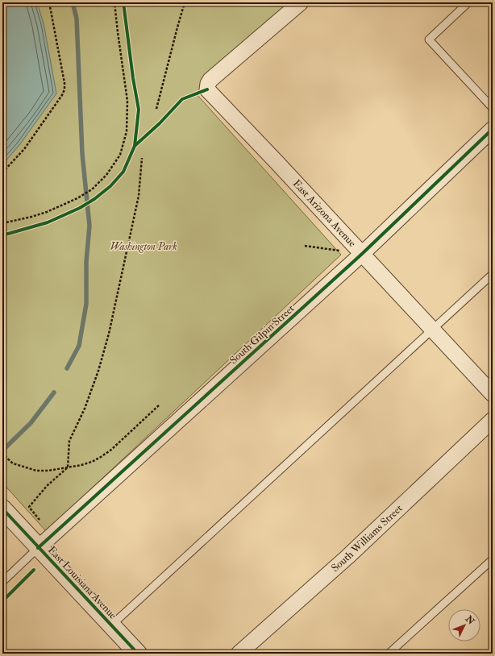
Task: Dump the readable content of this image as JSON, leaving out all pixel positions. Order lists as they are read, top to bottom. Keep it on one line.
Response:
{"streets":{"street":["East Arizona Avenue","South Gilpin Street","South Williams Street","East Louisiana Avenue"]},"crossings":[["East Arizona Avenue","South Gilpin Street"],["South Gilpin Street","East Louisiana Avenue"]],"parks":["Washington Park"],"north":"top right"}
